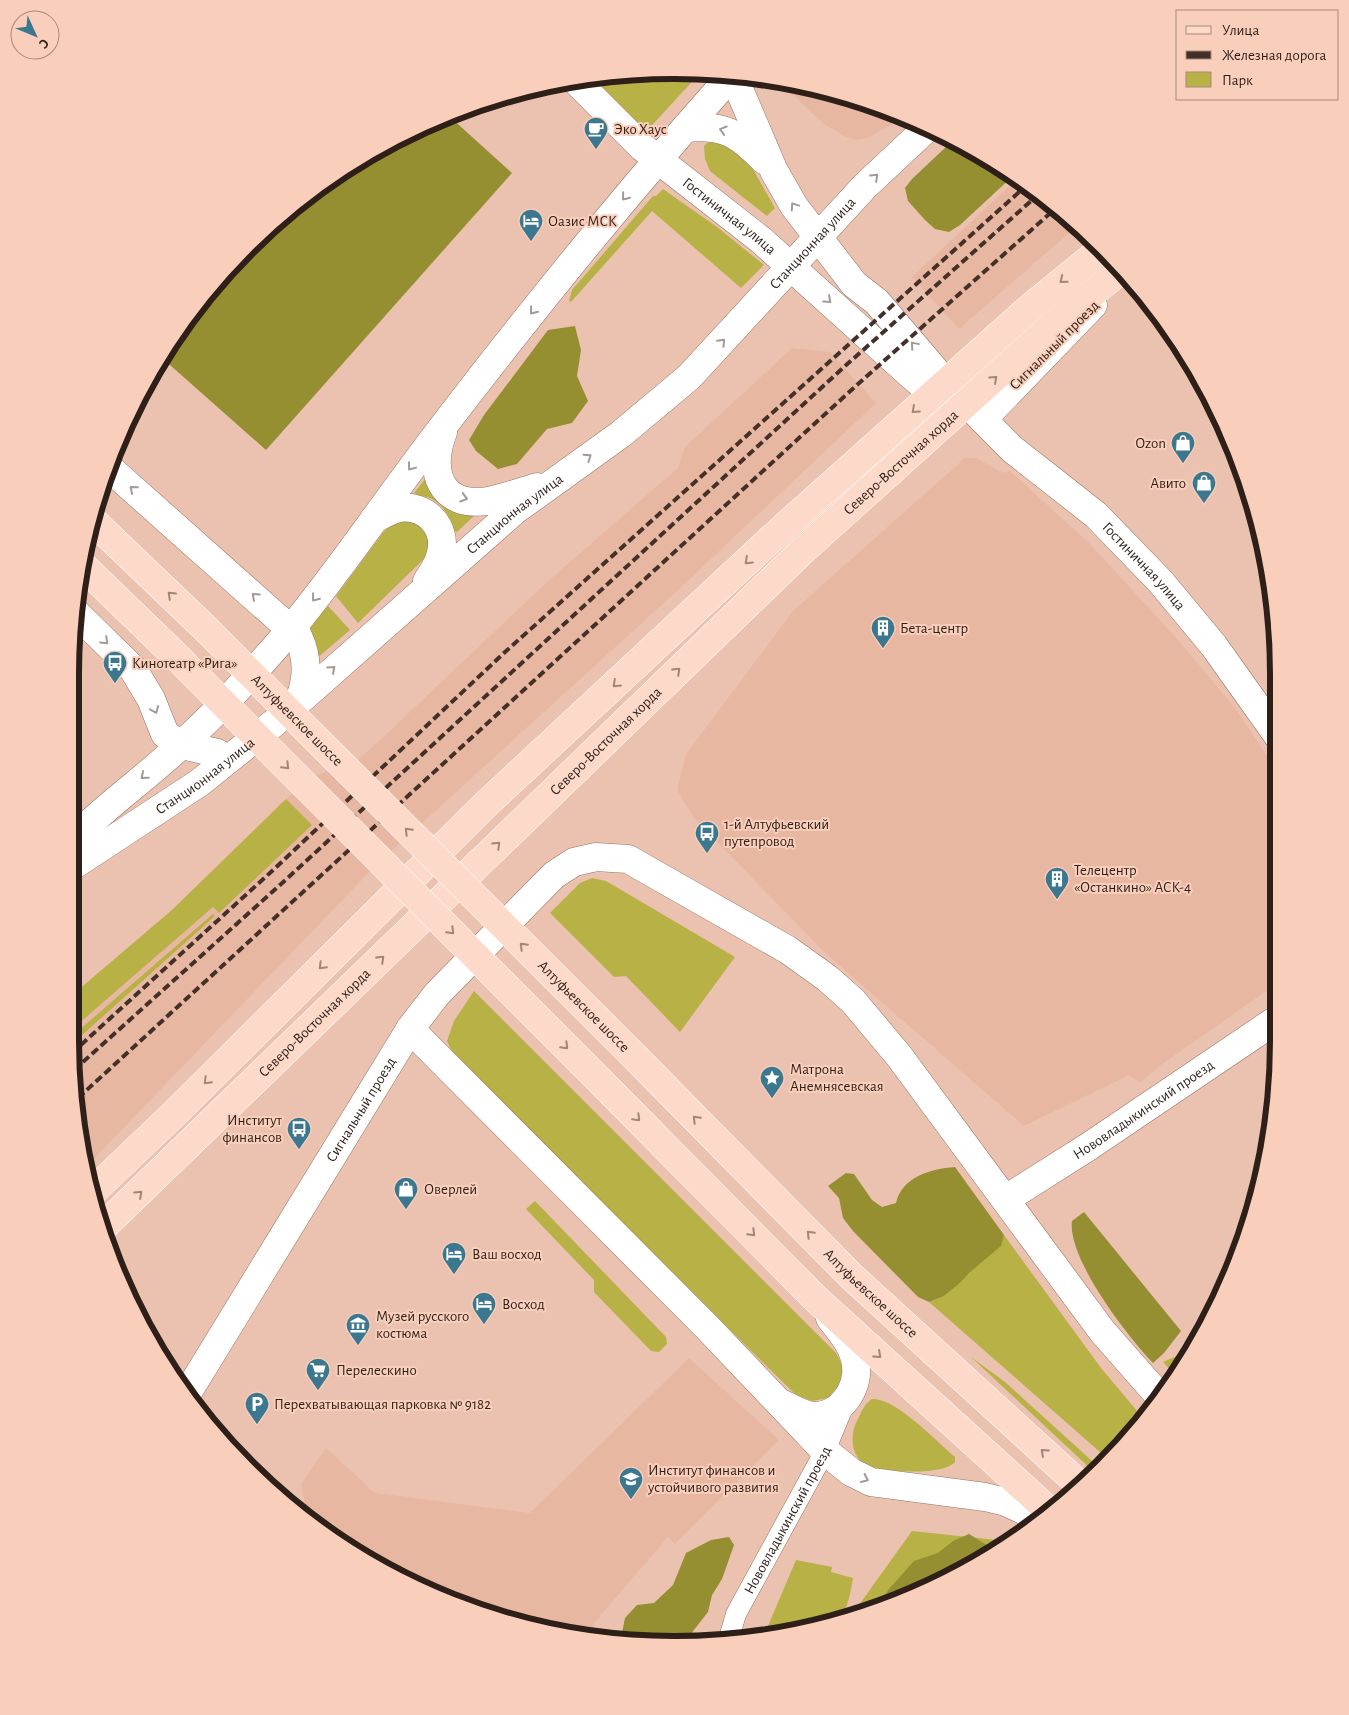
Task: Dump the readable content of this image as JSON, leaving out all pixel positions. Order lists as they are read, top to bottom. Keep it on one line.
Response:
{"streets":{"main road":["Гостиничная улица","Станционная улица","Сигнальный проезд","Северо-Восточная хорда","Алтуфьевское шоссе","Нововладыкинский проезд"]},"crossings":[["Гостиничная улица","Станционная улица"],["Гостиничная улица","Сигнальный проезд"],["Сигнальный проезд","Нововладыкинский проезд"]],"places":{"cafe":["Эко Хаус"],"hotel":["Оазис МСК","Ваш восход","Восход"],"shop":["Ozon","Авито","Оверлей"],"building":["Бета-центр","Телецентр «Останкино» АСК-4"],"bus stop":["Кинотеатр «Рига»","1-й Алтуфьевский путепровод","Институт финансов"],"place":["Матрона Анемнясевская"],"museum":["Музей русского костюма"],"supermarket":["Перелескино"],"parking":["Перехватывающая парковка № 9182"],"school or university":["Институт финансов и устойчивого развития"]},"legend":["Улица","Железная дорога","Парк"],"north":"bottom right"}
